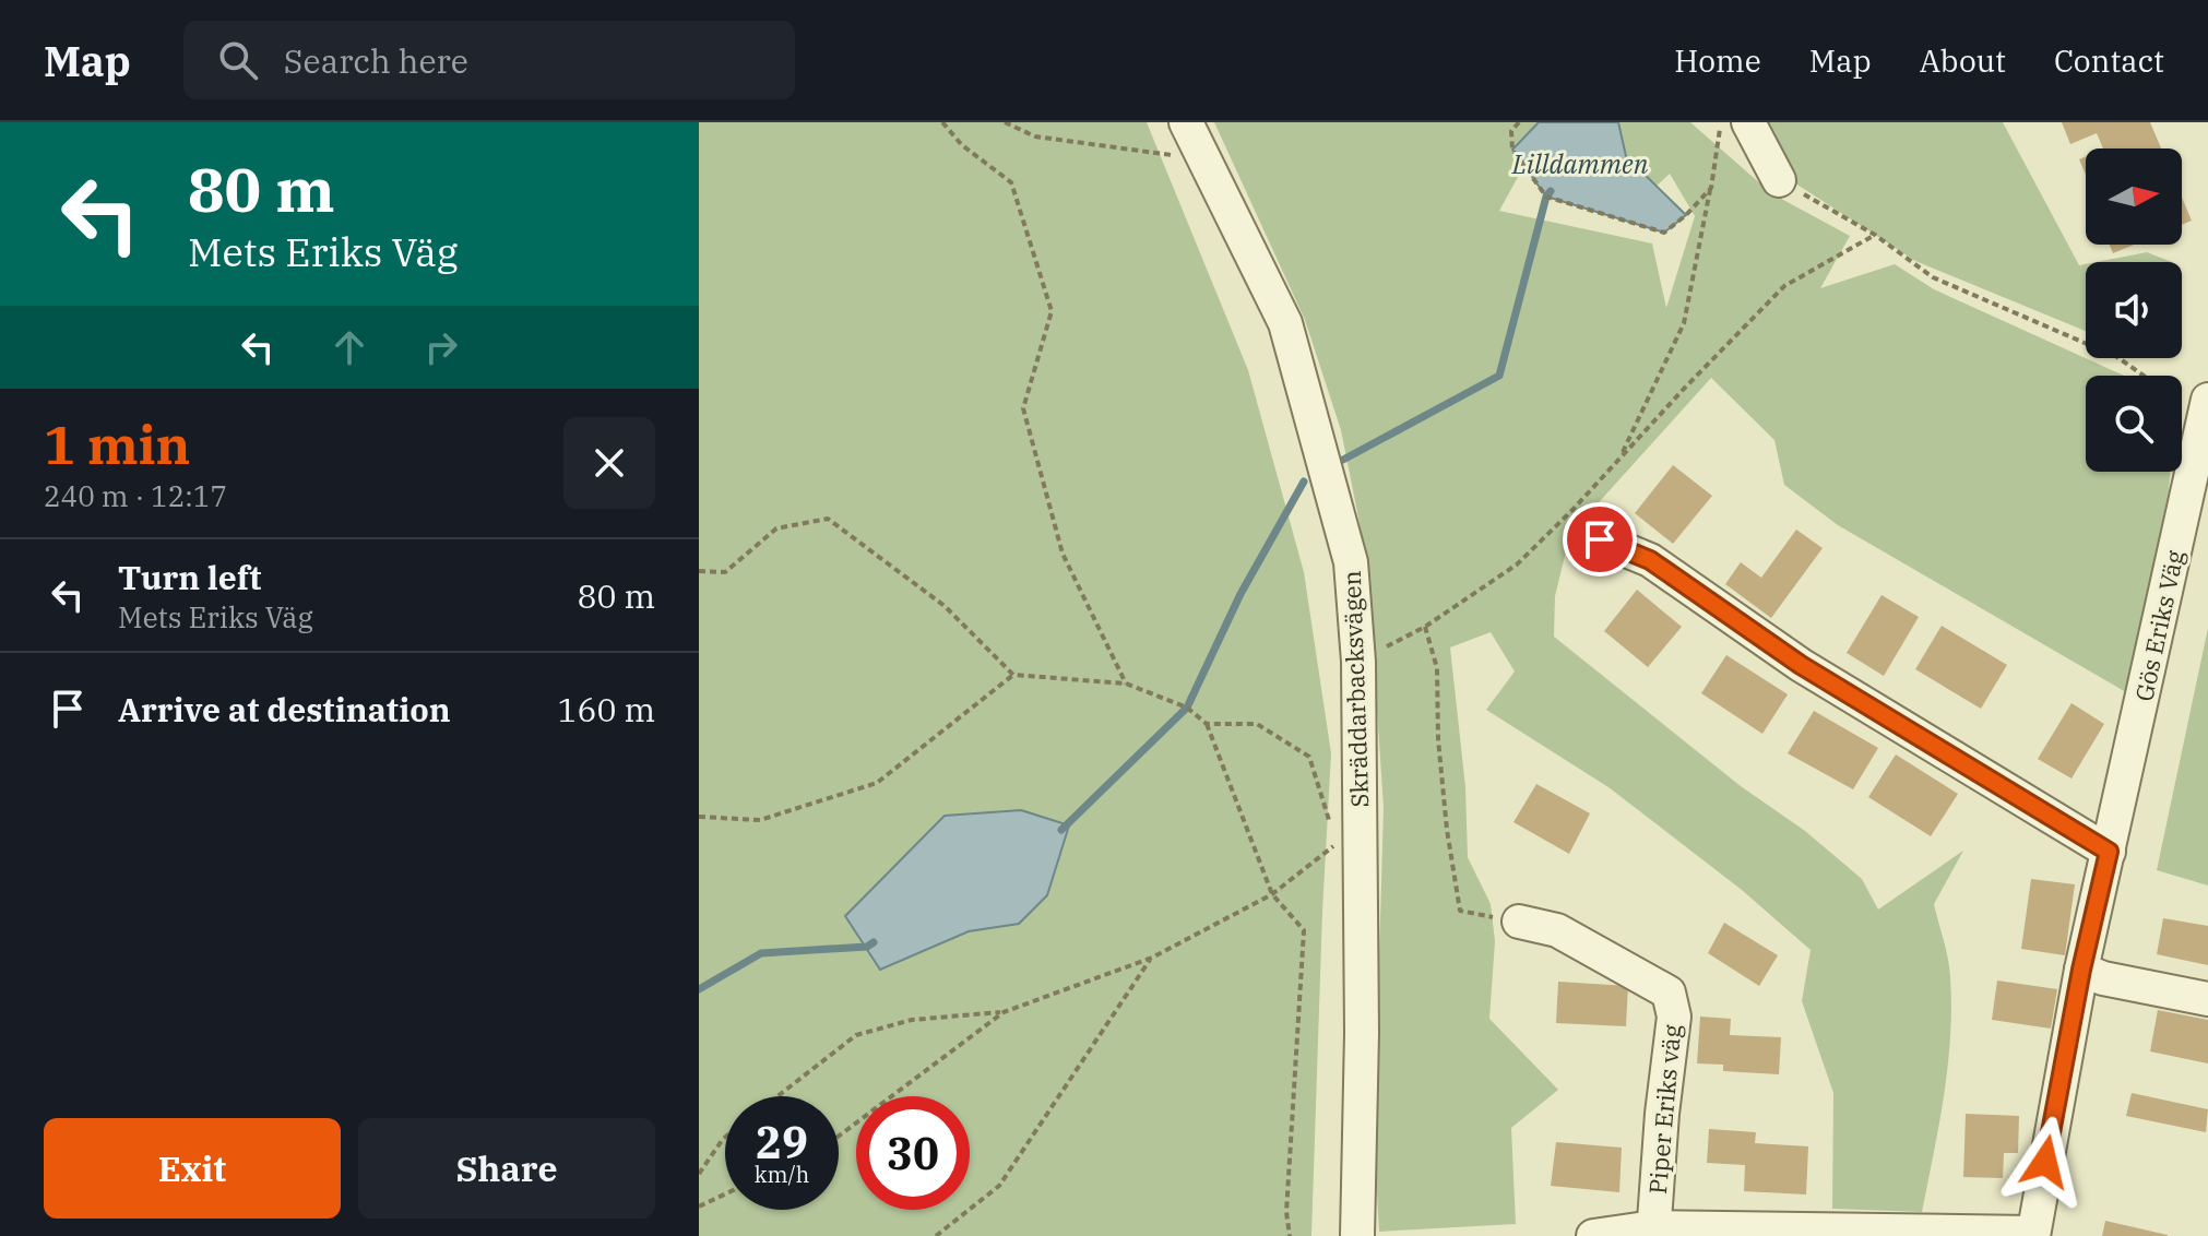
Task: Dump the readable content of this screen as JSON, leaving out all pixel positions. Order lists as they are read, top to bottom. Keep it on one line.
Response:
{"streets":{"street":["Gös Eriks Väg","Skräddarbacksvägen","Piper Eriks väg"]},"water":["Lilldammen"],"north":"right","page":{"header":"Map","search":"Search here","nav":["Home","Map","About","Contact"],"turn":["80 m","Mets Eriks Väg"],"heading":["1 min","240 m · 12:17"],"list":[{"name":"Turn left","note":"Mets Eriks Väg","value":"80 m"},{"name":"Arrive at destination","value":"160 m"}],"speed":"29 km/h","limit":"30","buttons":["Exit","Share"]}}
